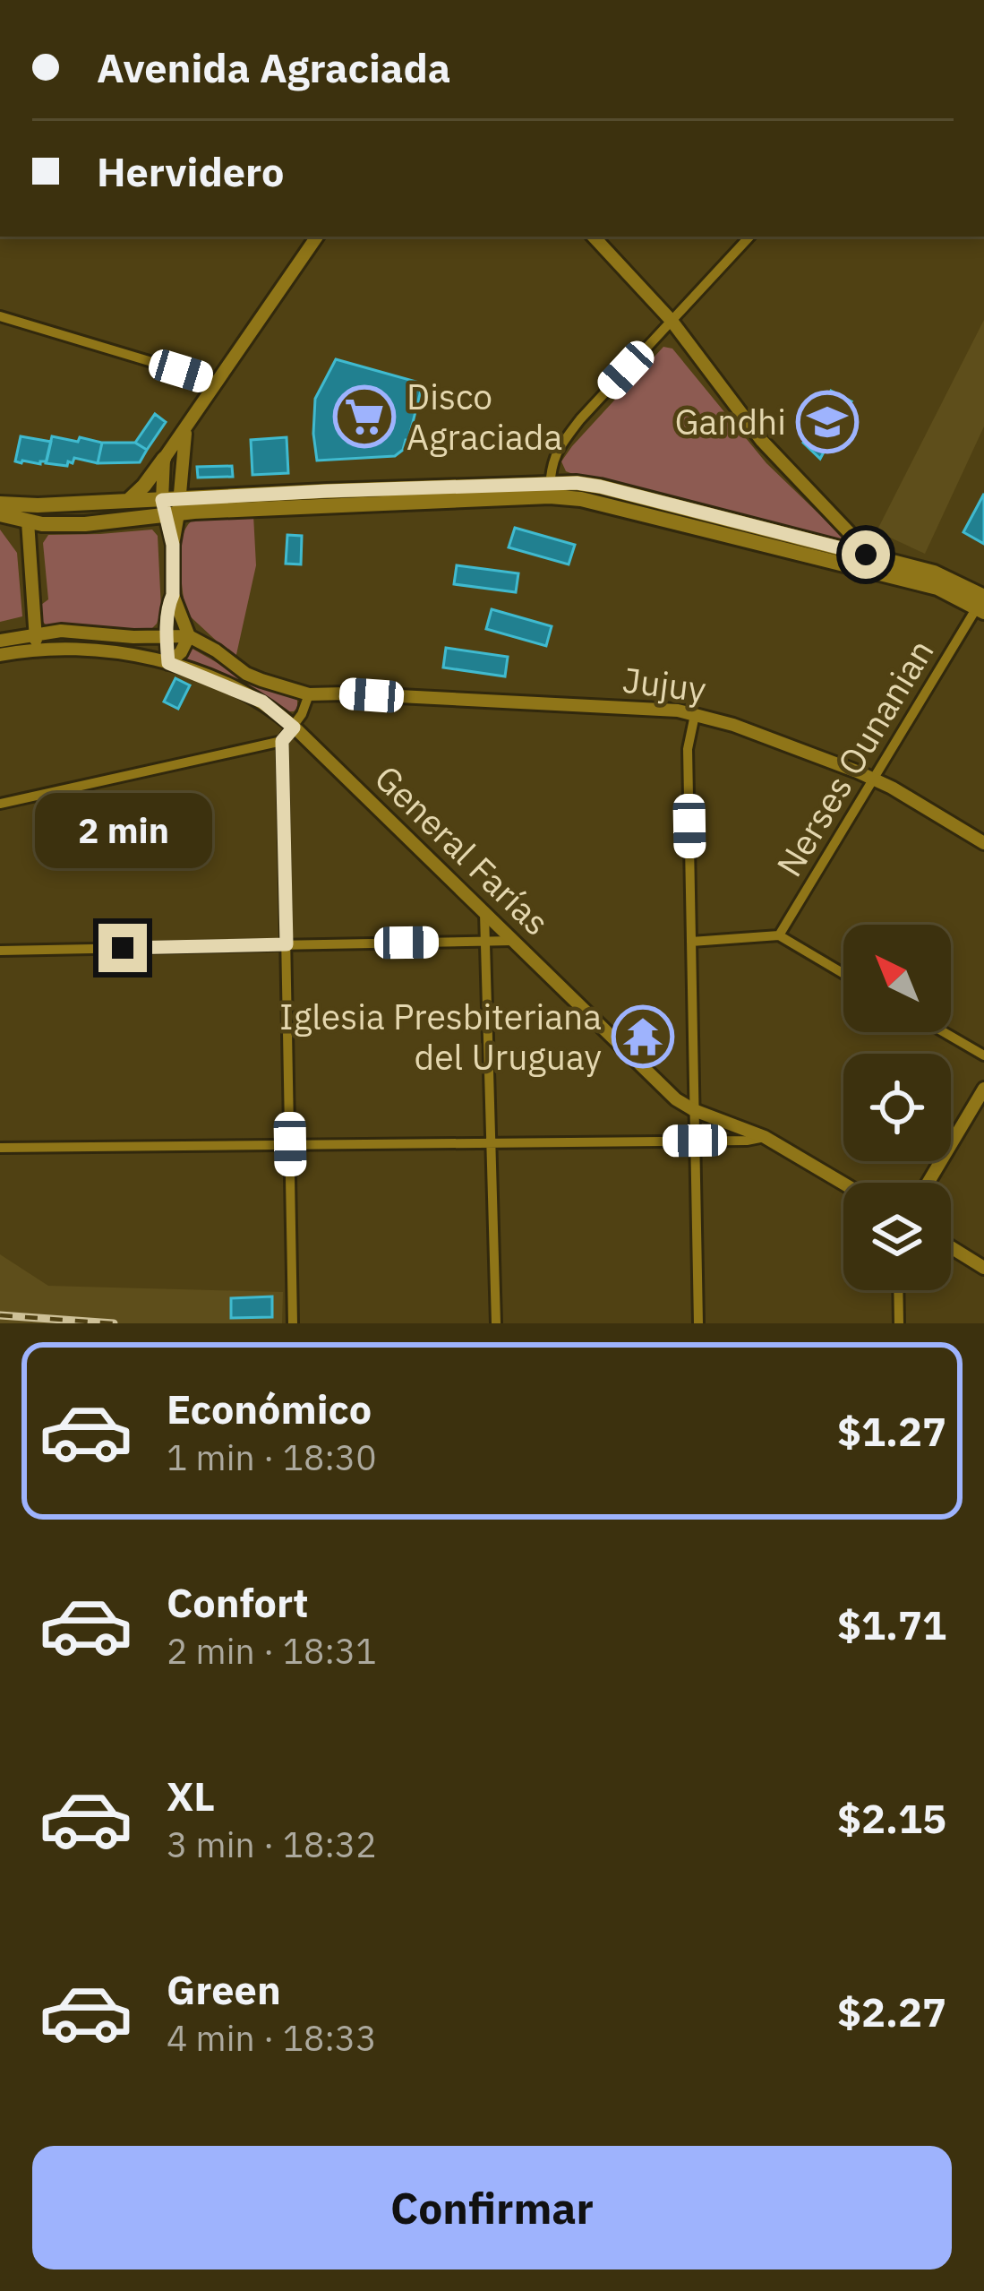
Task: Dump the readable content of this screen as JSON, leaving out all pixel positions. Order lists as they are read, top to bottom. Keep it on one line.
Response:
{"streets":{"street":["Jujuy","Nerses Ounanian","General Farías"]},"crossings":[["Jujuy","Nerses Ounanian"]],"places":{"supermarket":["Disco Agraciada"],"school or university":["Gandhi"],"temple":["Iglesia Presbiteriana del Uruguay"]},"north":"top left","page":{"banner":["Avenida Agraciada","Hervidero"],"bubble":"2 min","list":[{"name":"Económico","note":"1 min · 18:30","value":"$1.27"},{"name":"Confort","note":"2 min · 18:31","value":"$1.71"},{"name":"XL","note":"3 min · 18:32","value":"$2.15"},{"name":"Green","note":"4 min · 18:33","value":"$2.27"}],"buttons":"Confirmar"}}
